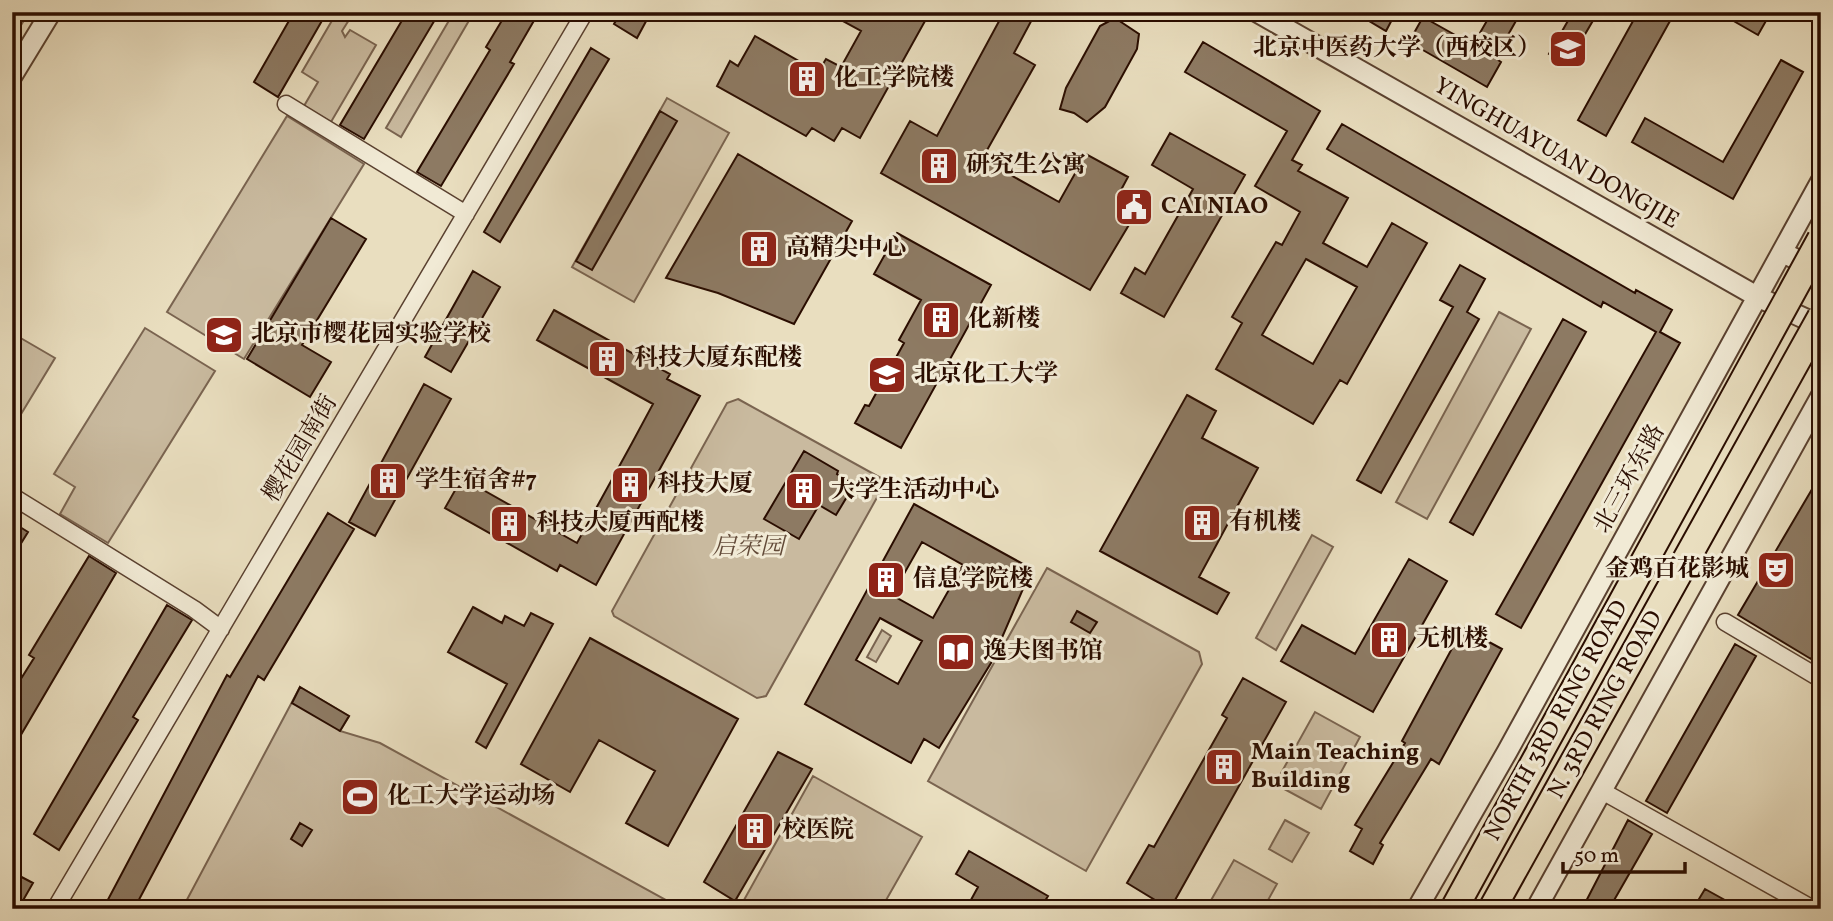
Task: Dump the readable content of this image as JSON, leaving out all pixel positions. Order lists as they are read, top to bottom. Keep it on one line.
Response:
{"streets":{"highway":["N. 3RD RING ROAD","NORTH 3RD RING ROAD"],"street":["YINGHUAYUAN DONGJIE","樱花园南街","北三环东路"]},"crossings":[["YINGHUAYUAN DONGJIE","北三环东路"]],"parks":["启荣园"],"places":{"school or university":["北京中医药大学（西校区）","北京市樱花园实验学校","北京化工大学"],"building":["化工学院楼","研究生公寓","高精尖中心","化新楼","科技大厦东配楼","学生宿舍#7","科技大厦","大学生活动中心","有机楼","科技大厦西配楼","信息学院楼","无机楼","Main Teaching Building","校医院"],"public building":["CAI NIAO"],"theatre":["金鸡百花影城"],"library":["逸夫图书馆"],"sports":["化工大学运动场"]},"scale_bar":"50 m"}
